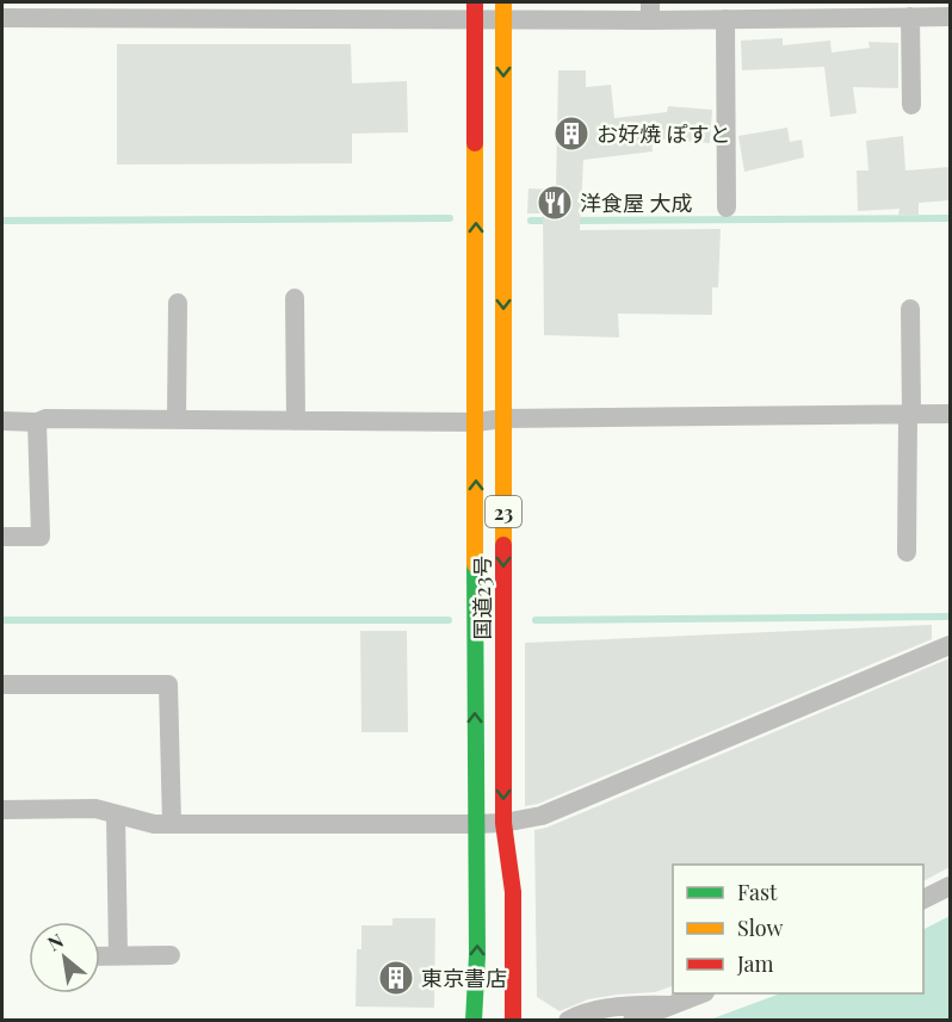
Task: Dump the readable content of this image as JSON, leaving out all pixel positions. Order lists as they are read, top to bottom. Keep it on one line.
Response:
{"streets":{"highway":["23","国道23号"]},"places":{"building":["お好焼 ぽすと","東京書店"],"restaurant":["洋食屋 大成"]},"legend":["Fast","Slow","Jam"],"north":"top left"}
